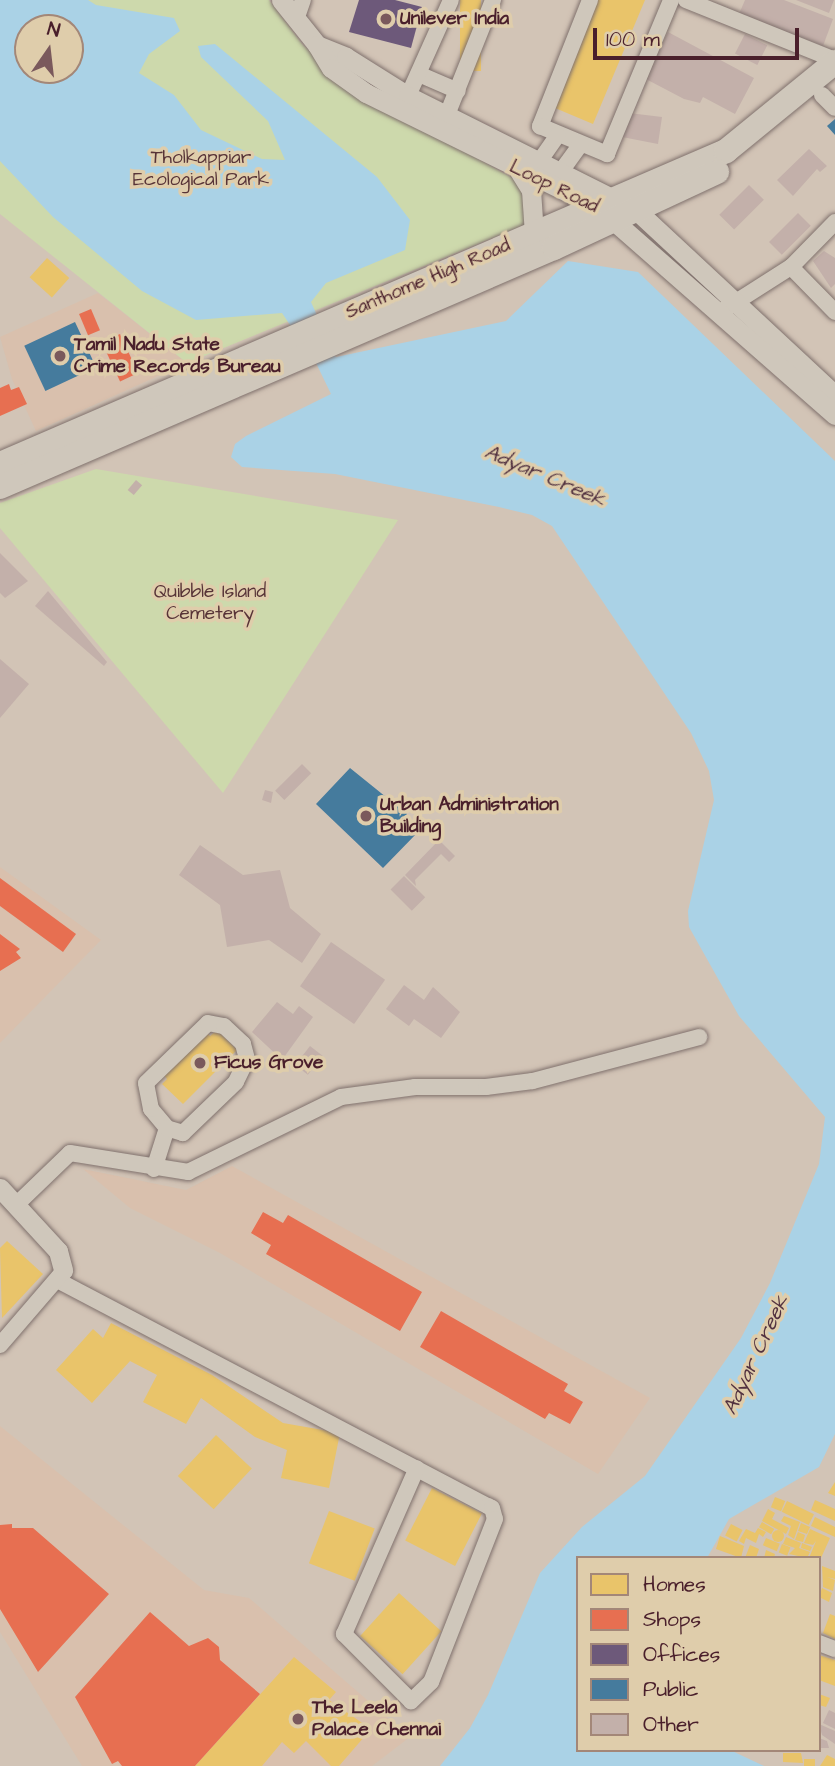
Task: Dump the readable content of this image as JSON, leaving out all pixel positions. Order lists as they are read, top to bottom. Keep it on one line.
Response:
{"streets":{"main road":["Santhome High Road"],"street":["Loop Road"]},"crossings":[["Loop Road","Santhome High Road"]],"water":["Adyar Creek"],"parks":["Tholkappiar Ecological Park","Quibble Island Cemetery"],"places":["Unilever India","Tamil Nadu State Crime Records Bureau","Urban Administration Building","Ficus Grove","The Leela Palace Chennai"],"legend":["Homes","Shops","Offices","Public","Other"],"scale_bar":"100 m","north":"top"}
